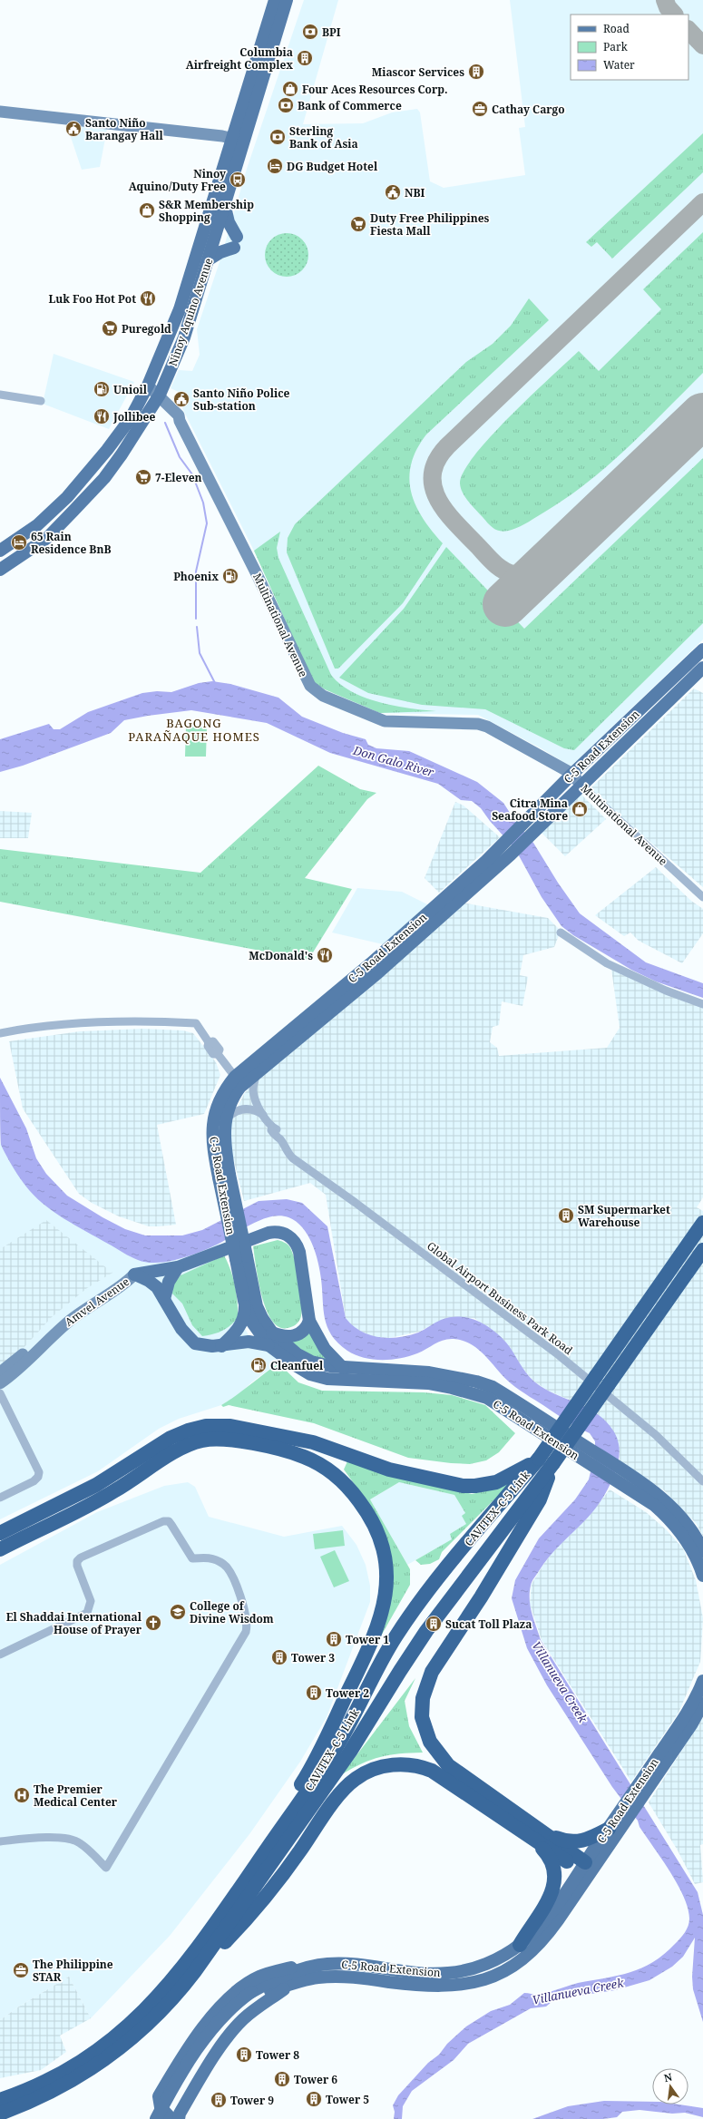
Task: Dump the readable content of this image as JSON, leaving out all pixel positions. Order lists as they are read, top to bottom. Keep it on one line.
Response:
{"streets":{"highway":["CAVITEX–C-5 Link"],"main road":["Ninoy Aquino Avenue","C-5 Road Extension"],"street":["Multinational Avenue","Global Airport Business Park Road","Amvel Avenue"]},"crossings":[["Ninoy Aquino Avenue","Multinational Avenue"],["Multinational Avenue","C-5 Road Extension"],["C-5 Road Extension","Global Airport Business Park Road"]],"districts":["BAGONG PARAÑAQUE HOMES"],"water":["Don Galo River","Villanueva Creek"],"places":{"bank":["BPI","Bank of Commerce","Sterling Bank of Asia"],"building":["Columbia Airfreight Complex","Miascor Services","SM Supermarket Warehouse","Sucat Toll Plaza","Tower 1","Tower 3","Tower 2","Tower 8","Tower 6","Tower 5","Tower 9"],"shop":["Four Aces Resources Corp.","S&R Membership Shopping","Citra Mina Seafood Store"],"office":["Cathay Cargo","The Philippine STAR"],"public building":["Santo Niño Barangay Hall","NBI","Santo Niño Police Sub-station"],"hotel":["DG Budget Hotel","65 Rain Residence BnB"],"bus stop":["Ninoy Aquino/Duty Free"],"supermarket":["Duty Free Philippines Fiesta Mall","Puregold","7-Eleven"],"restaurant":["Luk Foo Hot Pot","Jollibee","McDonald's"],"fuel station":["Unioil","Phoenix","Cleanfuel"],"school or university":["College of Divine Wisdom"],"church":["El Shaddai International House of Prayer"],"hospital":["The Premier Medical Center"]},"legend":["Road","Park","Water"],"north":"top"}
